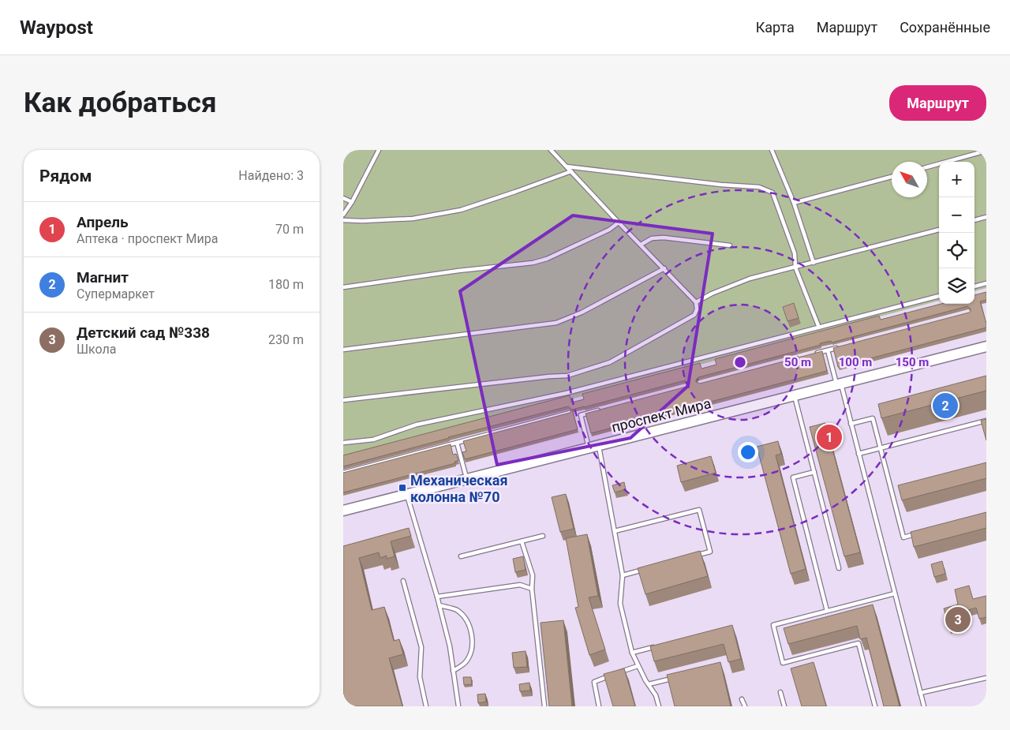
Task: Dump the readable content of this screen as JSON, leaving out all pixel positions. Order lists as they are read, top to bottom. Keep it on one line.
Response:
{"streets":{"street":["проспект Мира"]},"places":{"transit":["Механическая колонна №70"]},"north":"top left","page":{"header":"Waypost","nav":["Карта","Маршрут","Сохранённые"],"buttons":"Маршрут","title":"Как добраться","heading":["Рядом","Найдено: 3"],"map_buttons":["+","−"],"list":[{"mark":"1","name":"Апрель","note":"Аптека · проспект Мира","value":"70 m"},{"mark":"2","name":"Магнит","note":"Супермаркет","value":"180 m"},{"mark":"3","name":"Детский сад №338","note":"Школа","value":"230 m"}],"pins":["2","1","3"]},"rings":["50 m","100 m","150 m"]}
